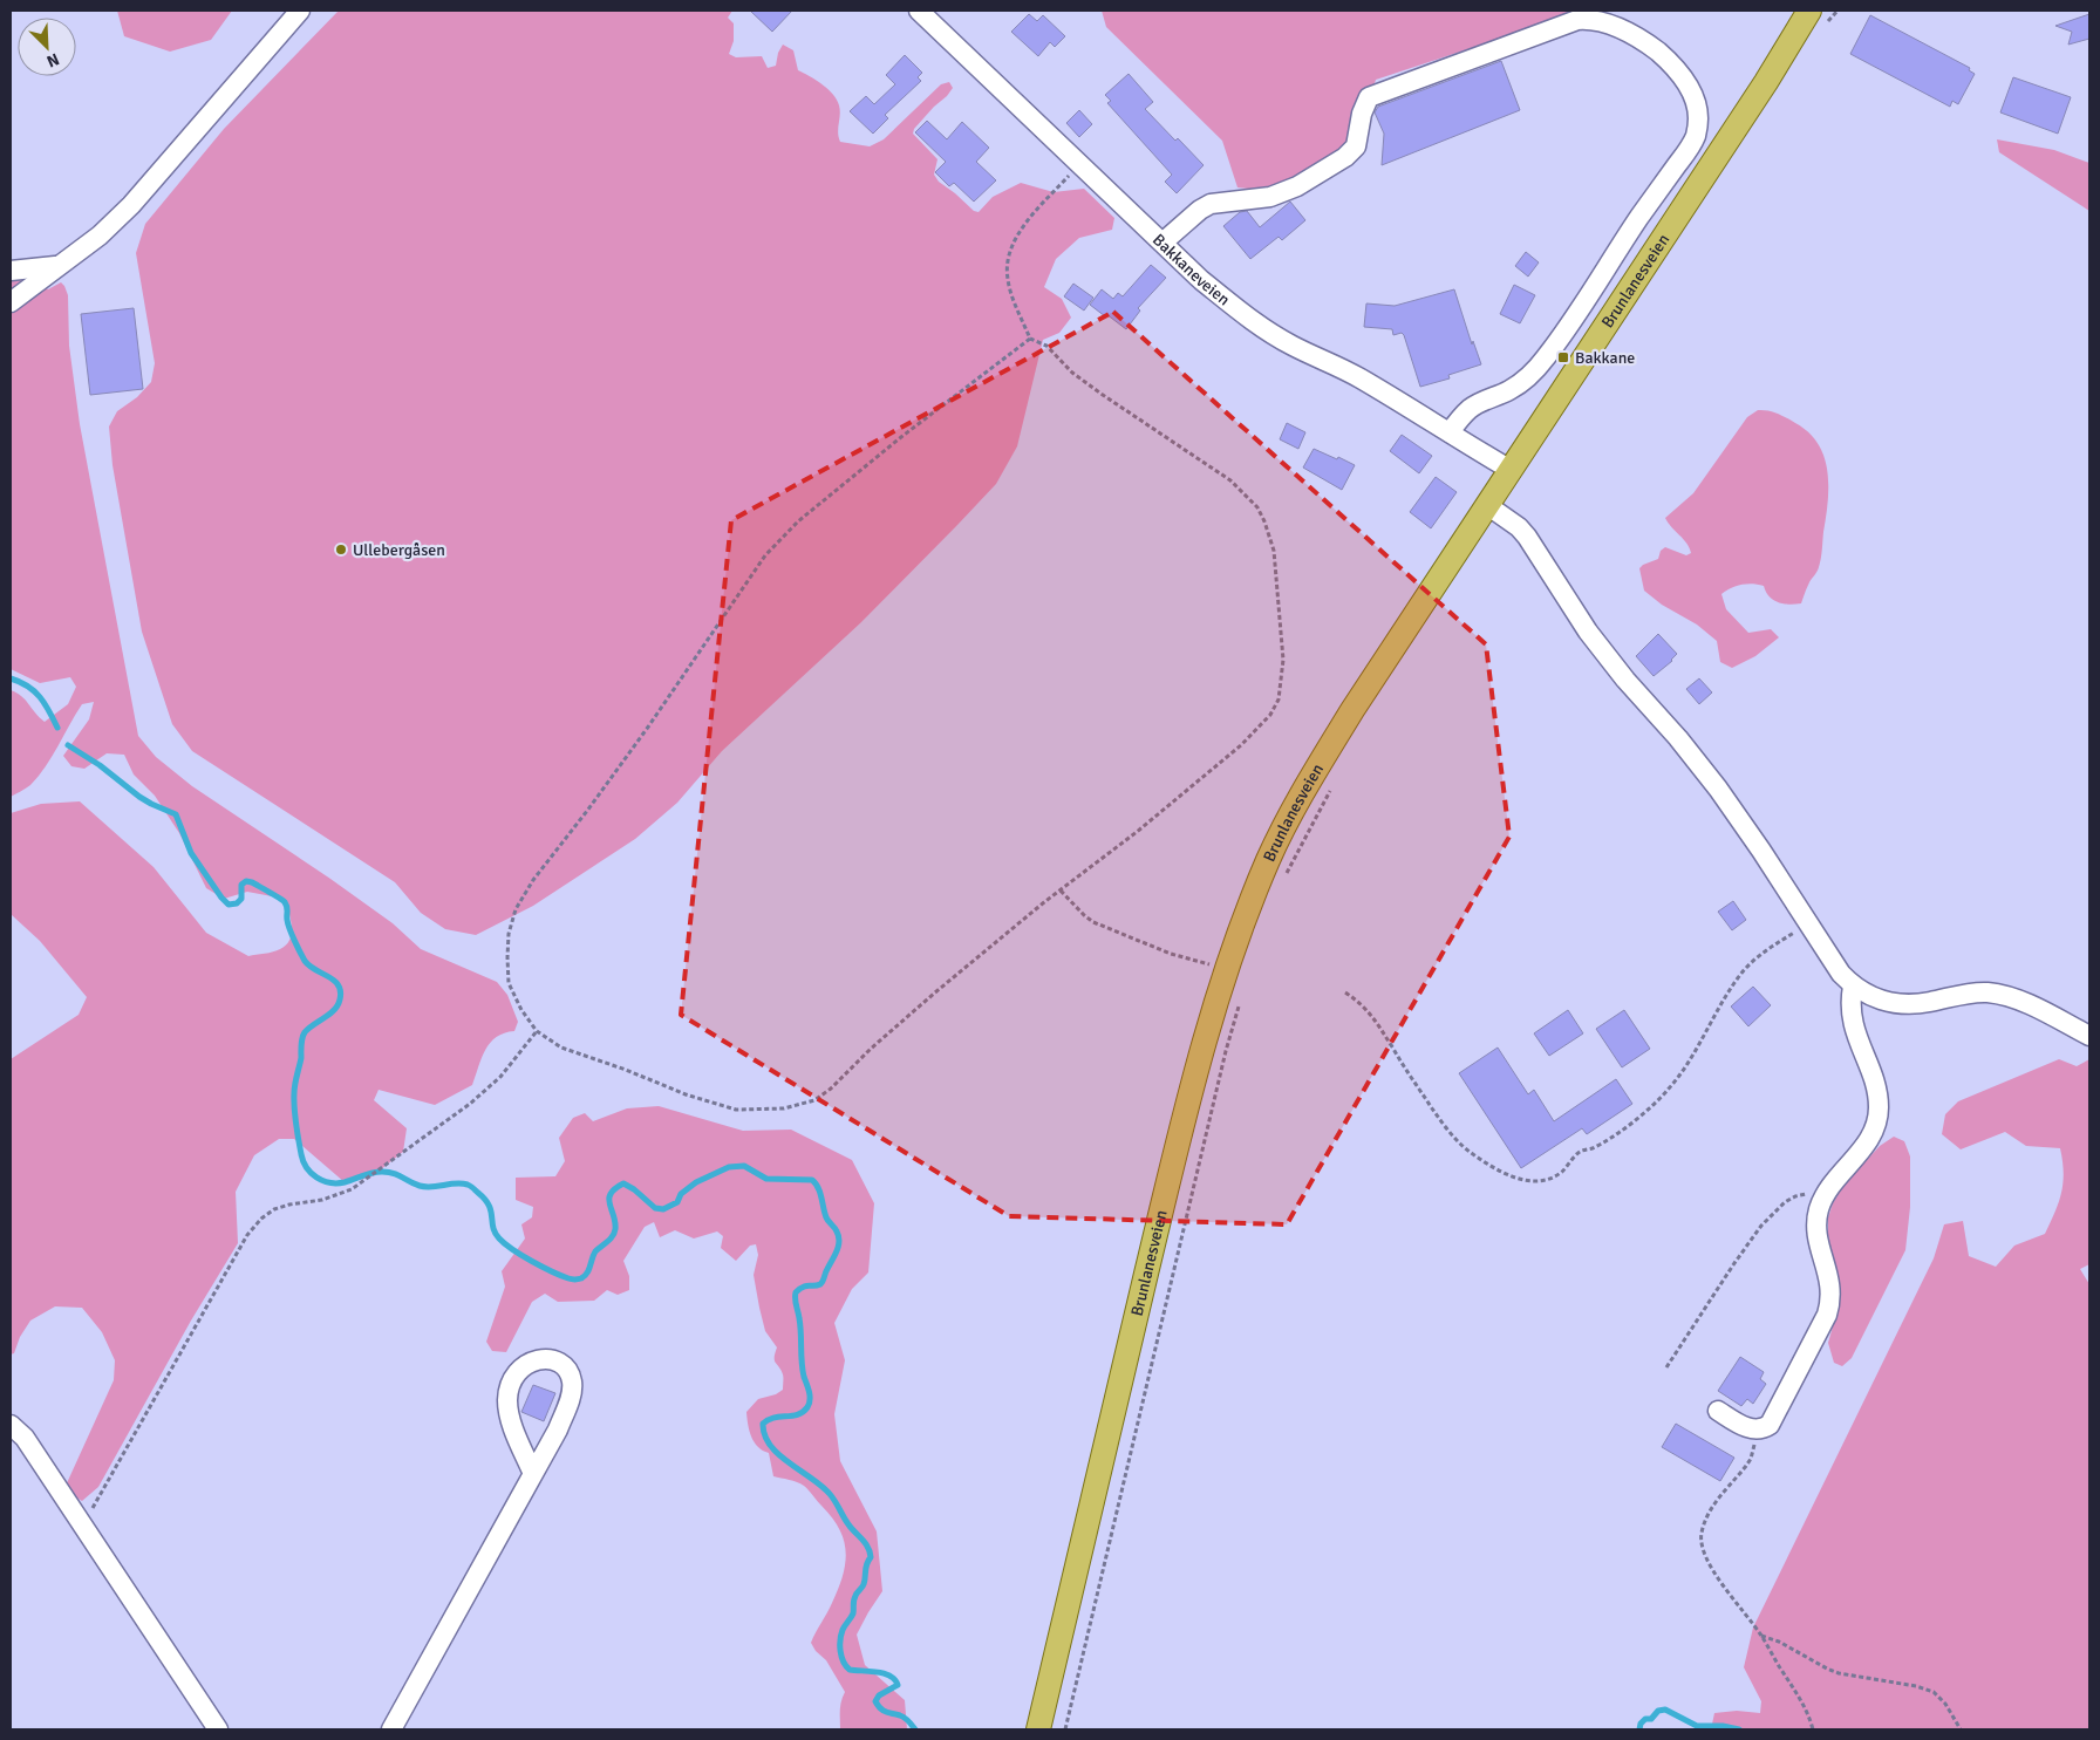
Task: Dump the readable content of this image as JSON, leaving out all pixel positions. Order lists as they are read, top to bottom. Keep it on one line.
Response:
{"streets":{"main road":["Brunlanesveien"],"street":["Bakkaneveien"]},"crossings":[["Bakkaneveien","Brunlanesveien"]],"places":{"transit":["Bakkane"],"other":["Ullebergåsen"]},"north":"bottom right"}
